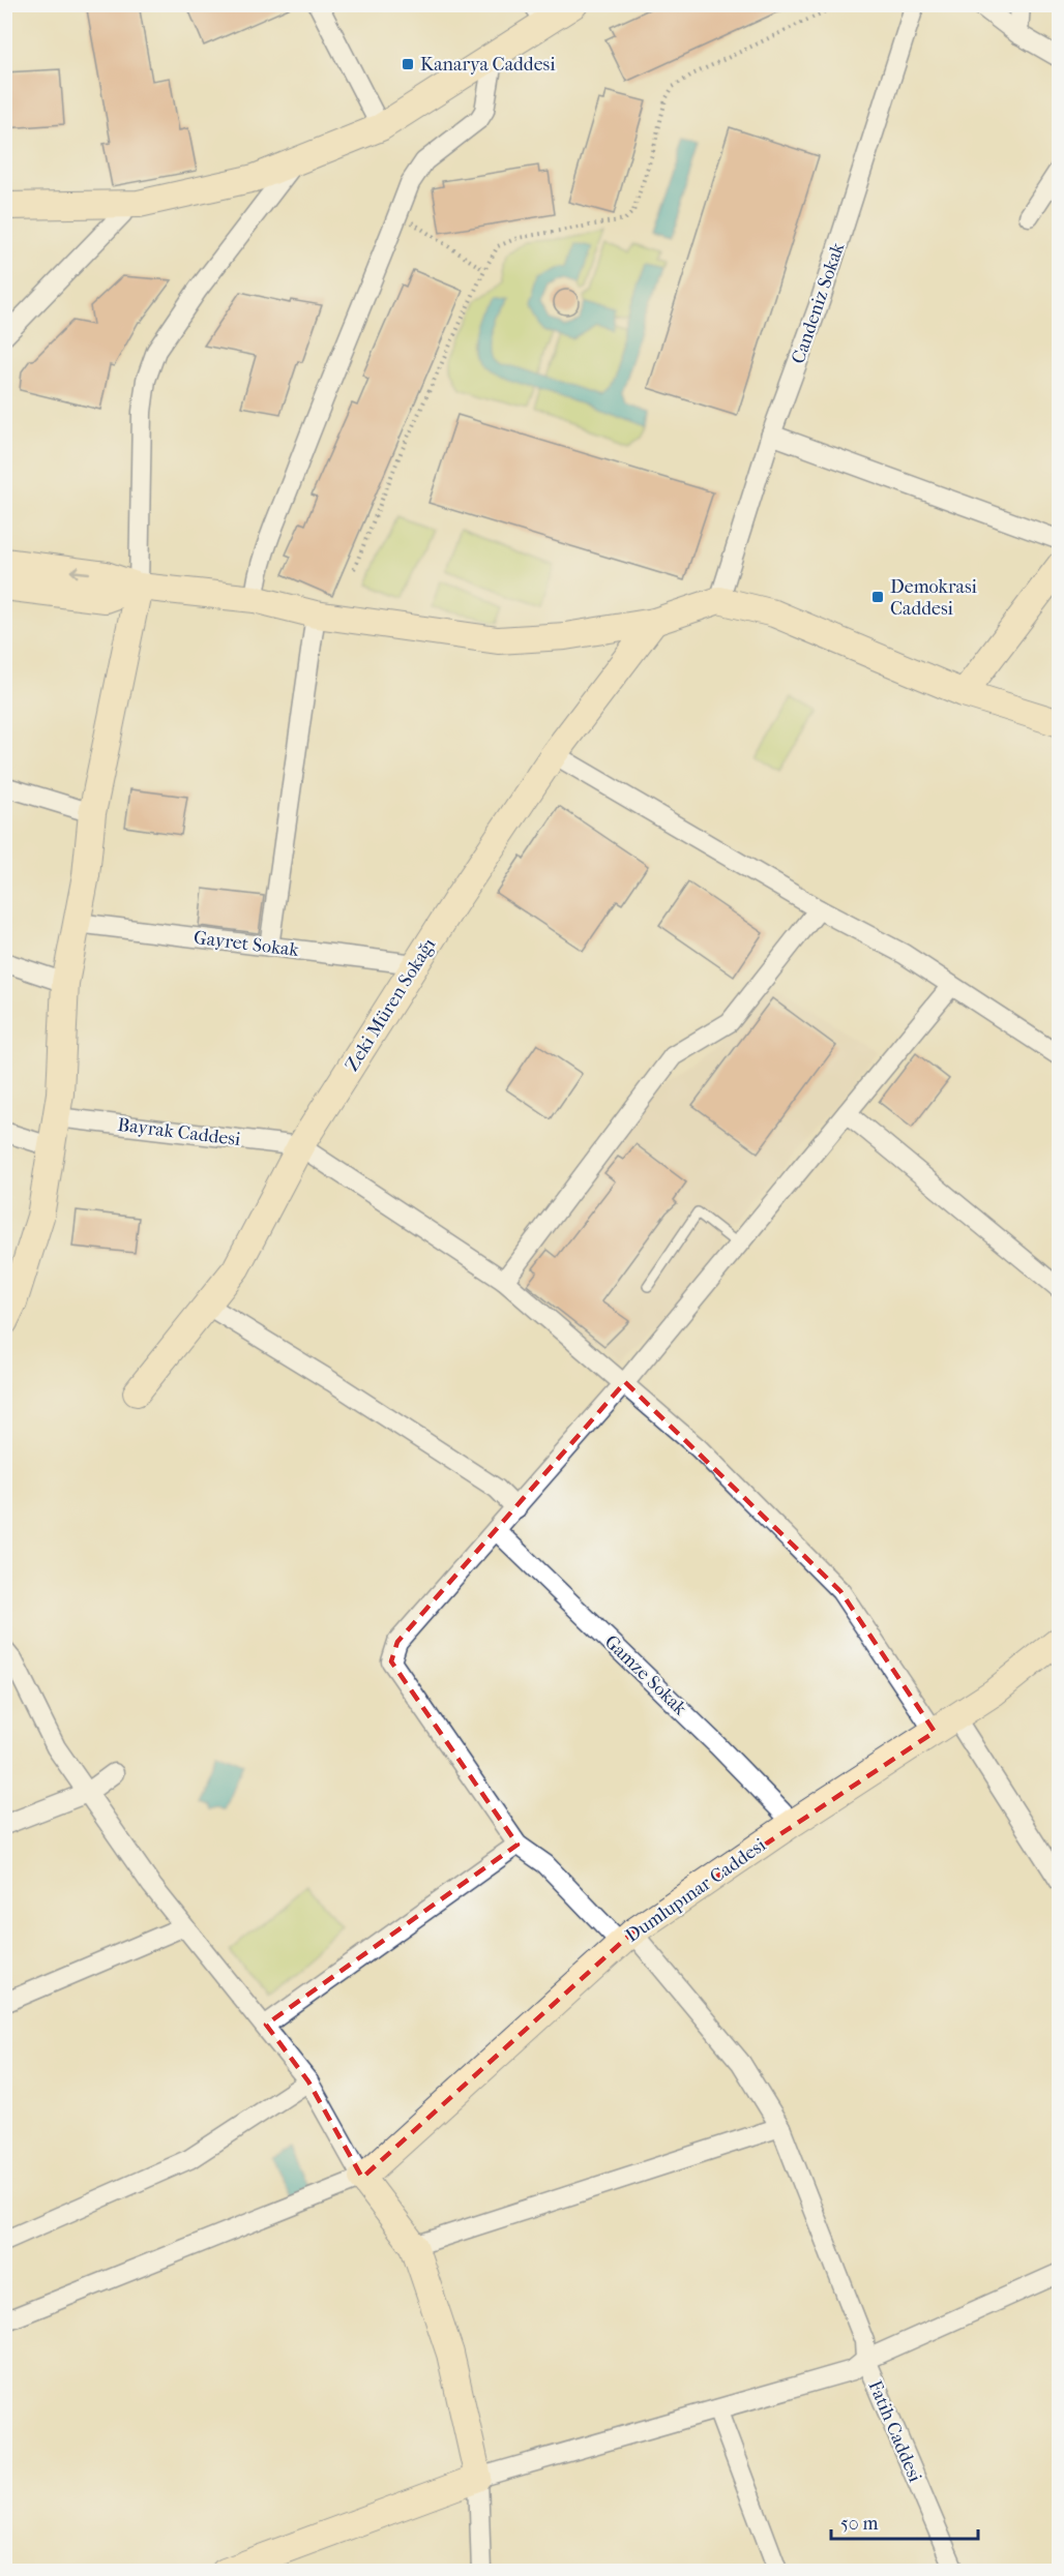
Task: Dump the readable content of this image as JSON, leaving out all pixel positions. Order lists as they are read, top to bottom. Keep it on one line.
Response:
{"streets":{"street":["Candeniz Sokak","Gayret Sokak","Zeki Müren Sokağı","Bayrak Caddesi","Gamze Sokak","Dumlupınar Caddesi","Fatih Caddesi"]},"crossings":[["Gayret Sokak","Zeki Müren Sokağı"],["Zeki Müren Sokağı","Bayrak Caddesi"],["Gamze Sokak","Dumlupınar Caddesi"],["Dumlupınar Caddesi","Fatih Caddesi"]],"places":{"transit":["Kanarya Caddesi","Demokrasi Caddesi"]},"scale_bar":"50 m"}
